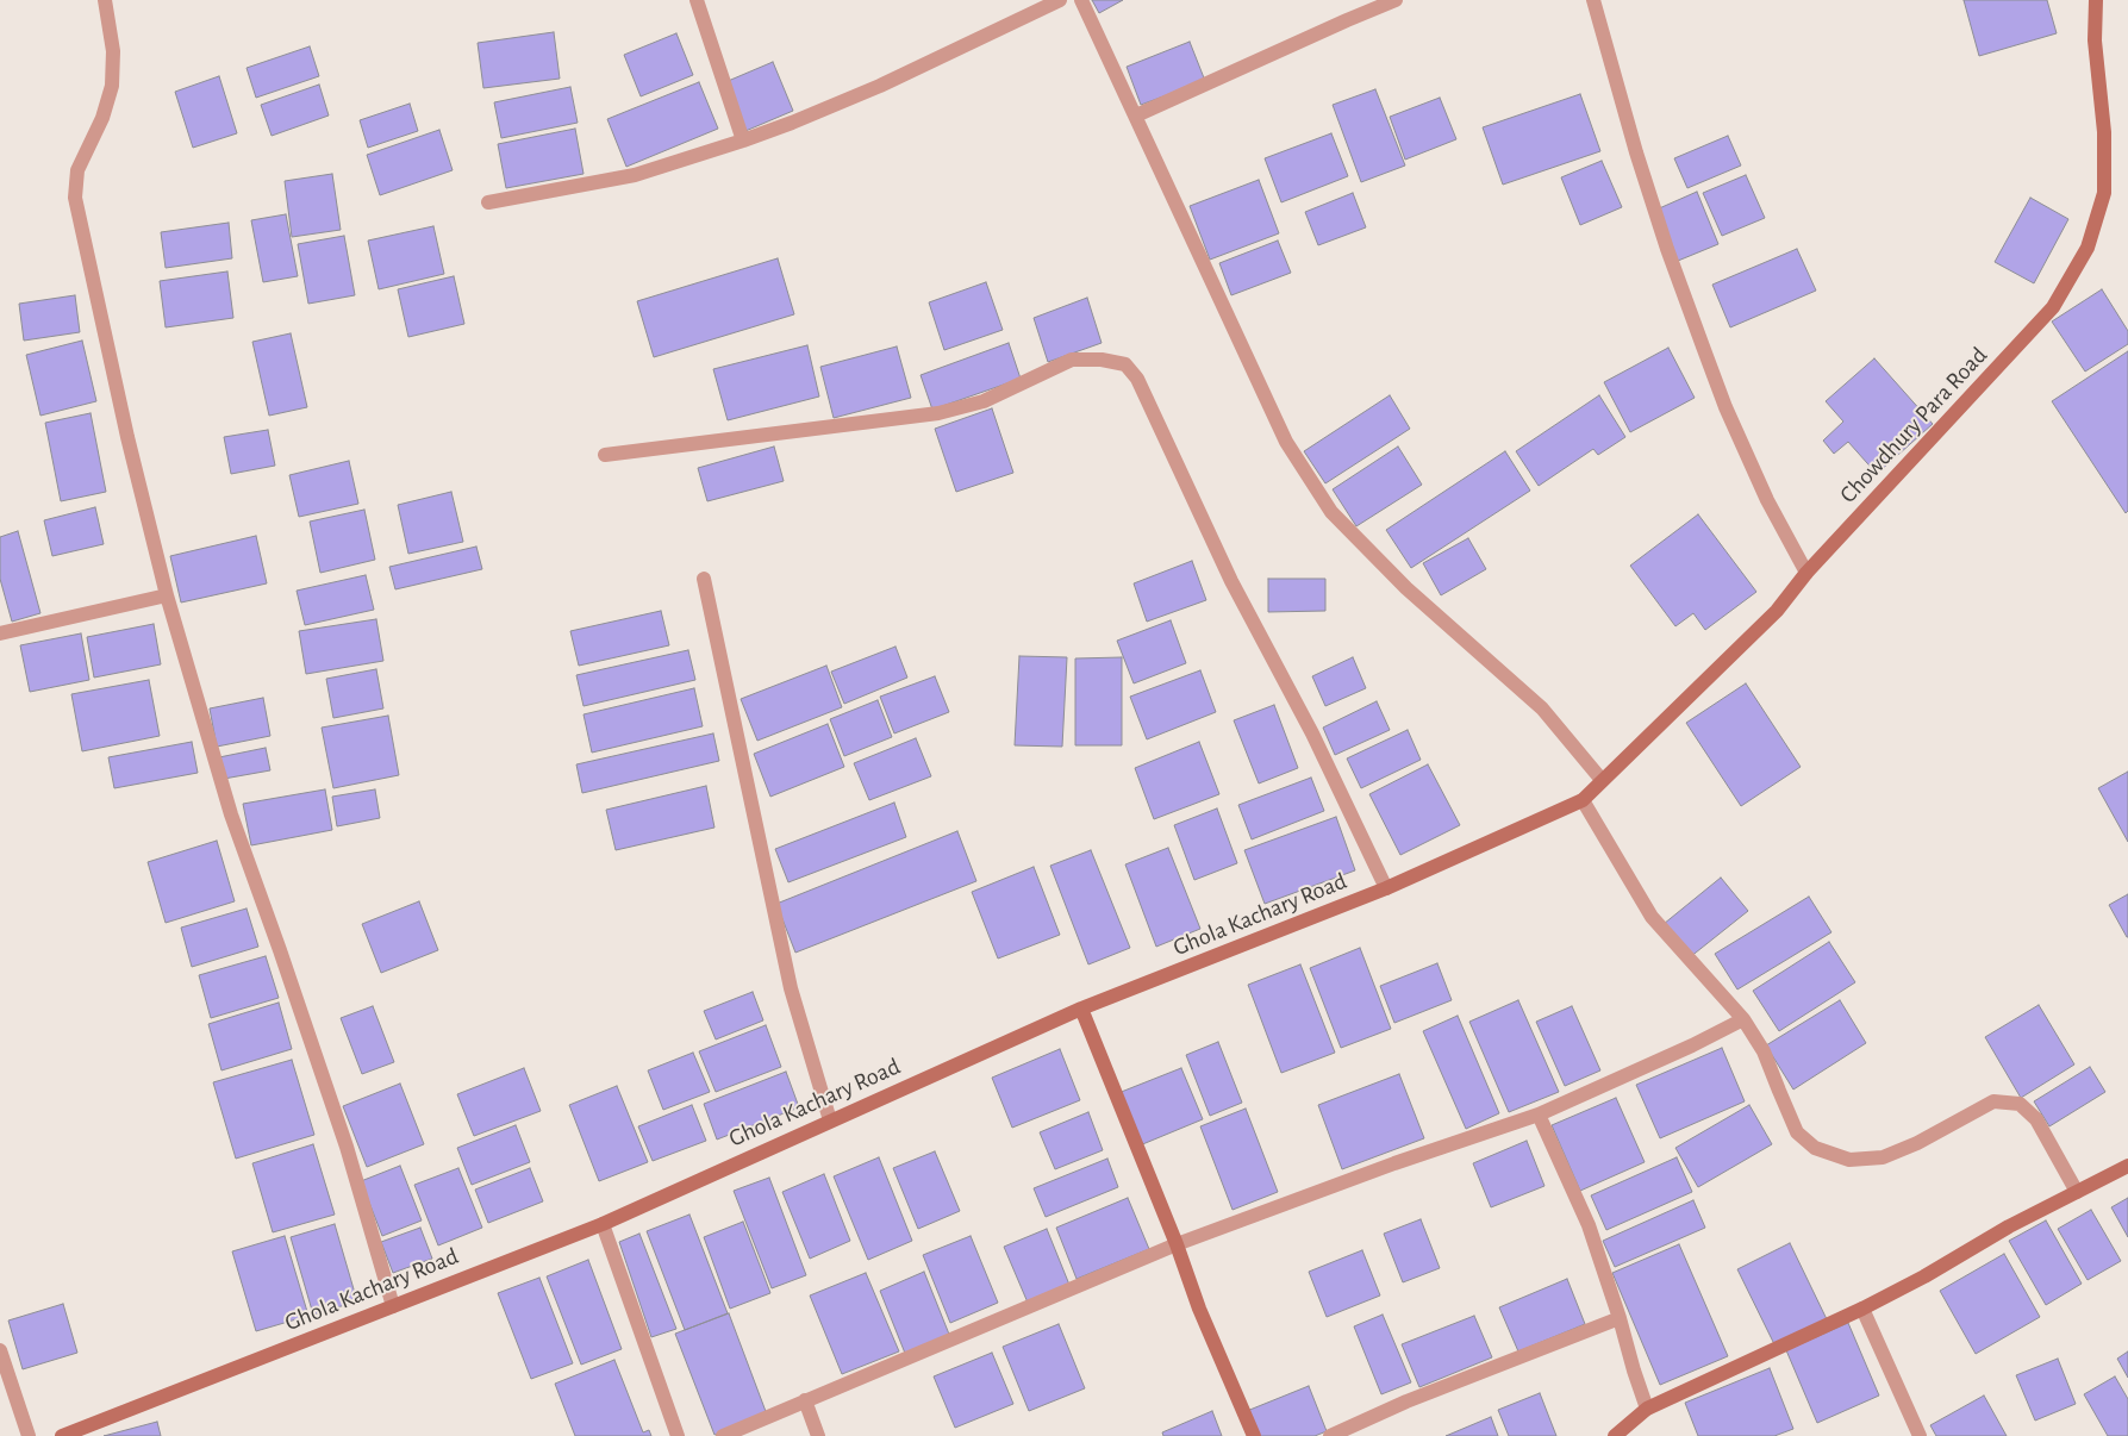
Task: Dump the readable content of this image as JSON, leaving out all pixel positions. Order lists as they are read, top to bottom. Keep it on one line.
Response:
{"streets":{"street":["Chowdhury Para Road","Ghola Kachary Road"]},"crossings":[["Chowdhury Para Road","Ghola Kachary Road"]]}
